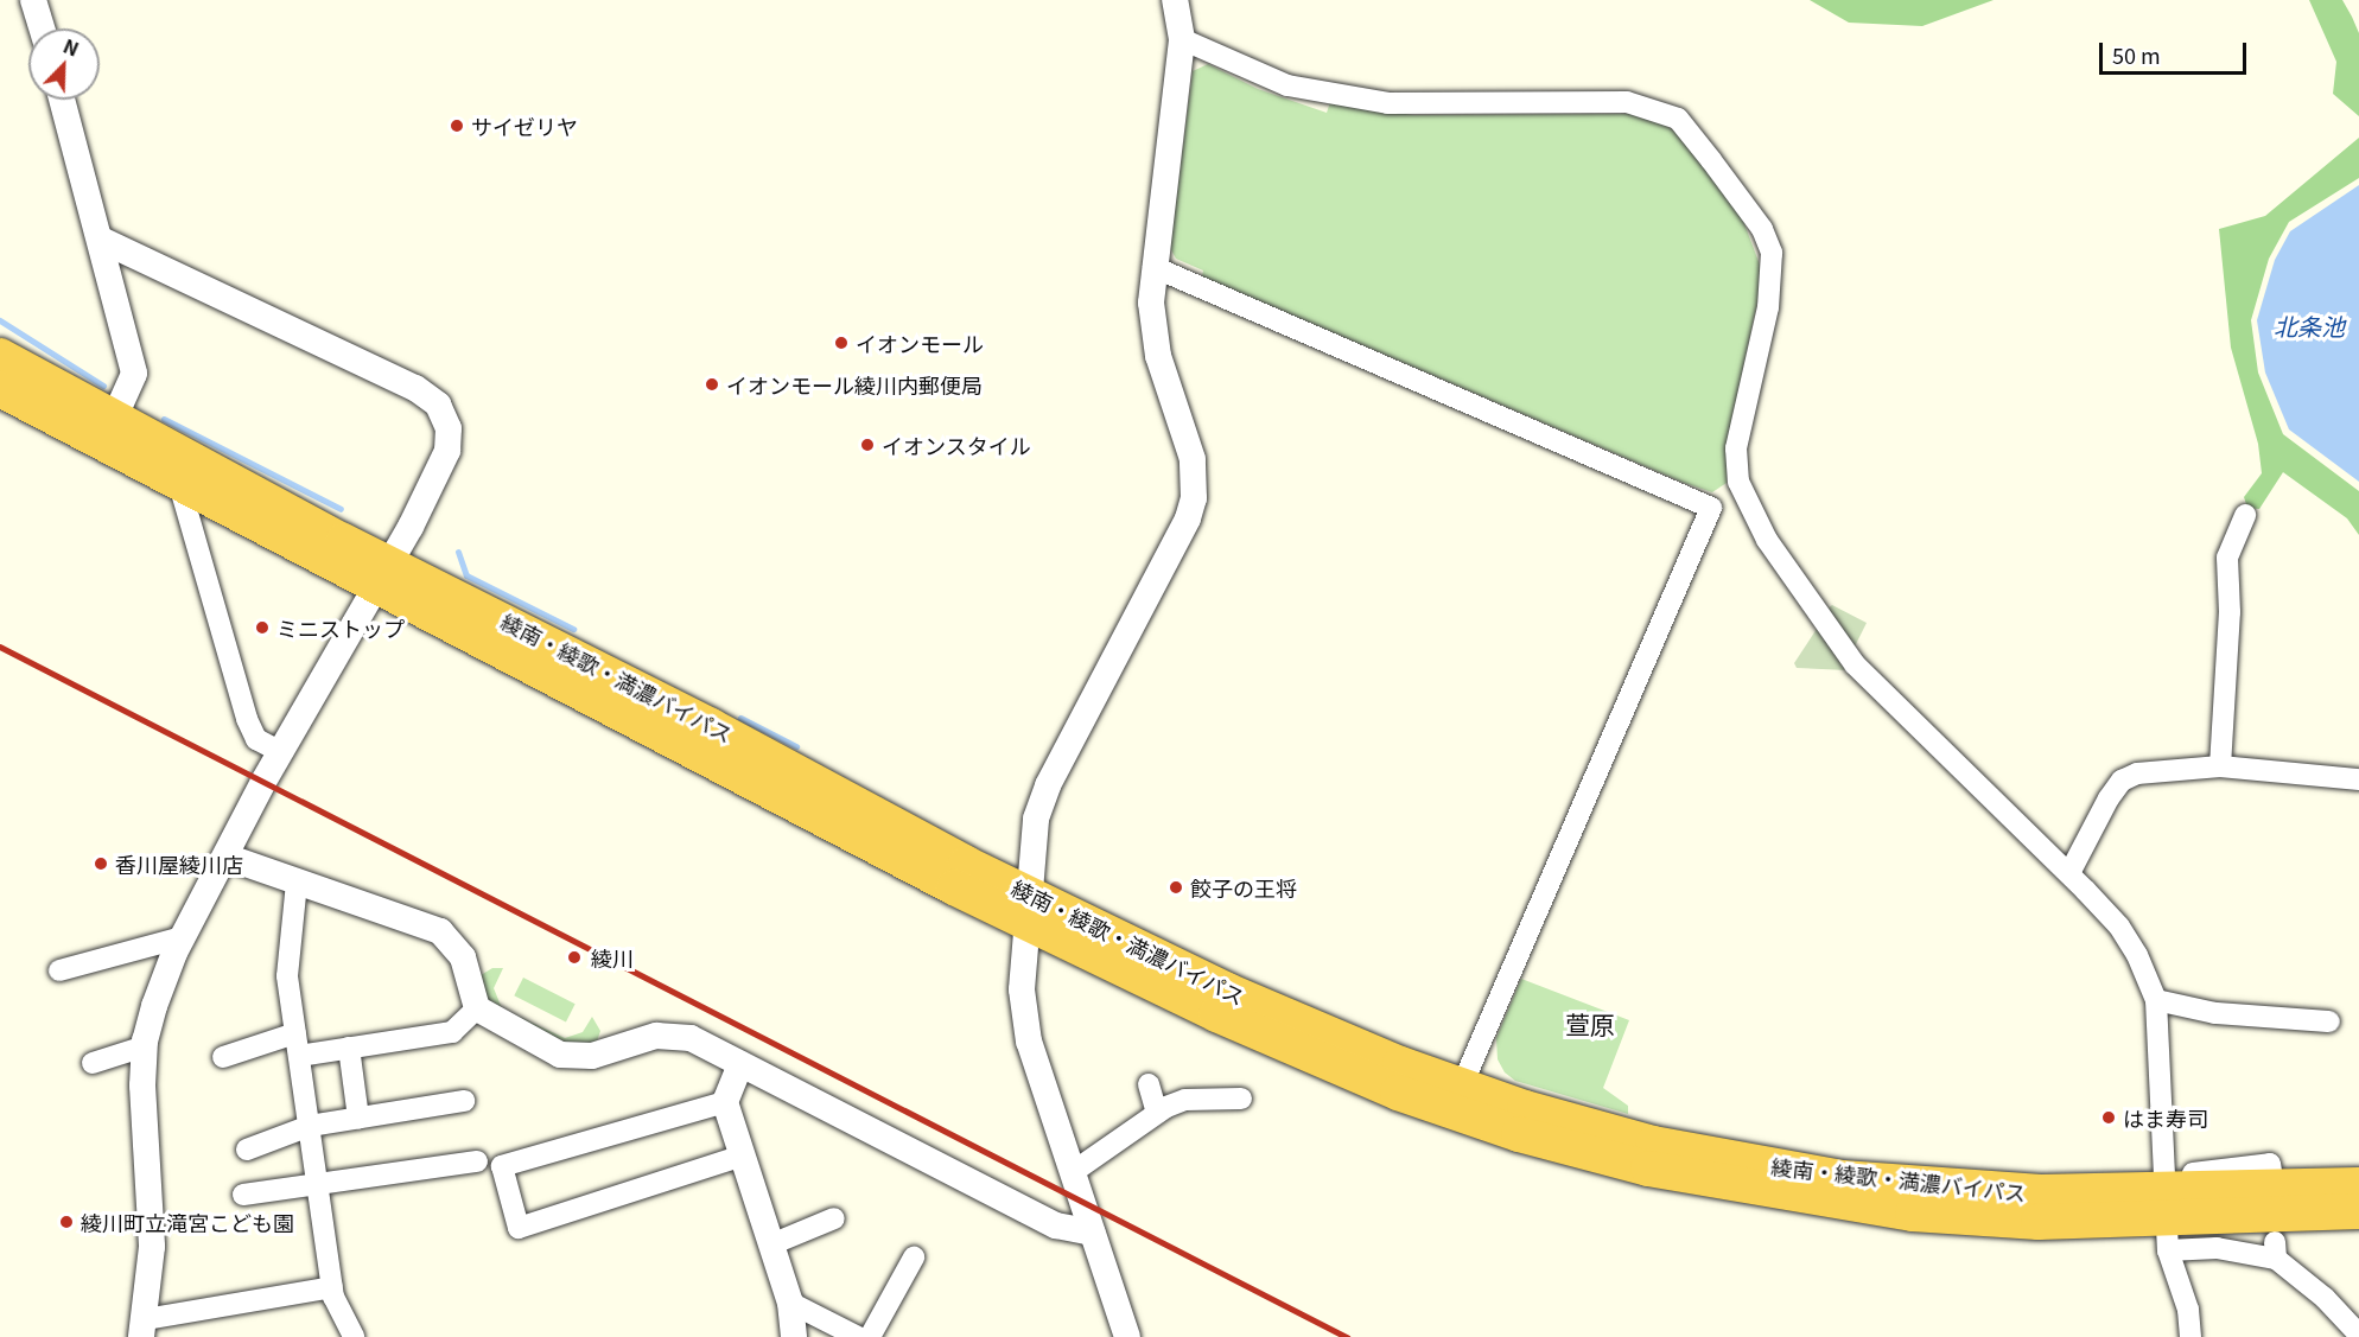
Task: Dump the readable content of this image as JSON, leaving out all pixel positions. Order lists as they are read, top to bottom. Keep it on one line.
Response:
{"streets":{"highway":["綾南・綾歌・満濃バイパス"]},"districts":["萱原"],"water":["北条池"],"places":["サイゼリヤ","イオンモール","イオンモール綾川内郵便局","イオンスタイル","ミニストップ","香川屋綾川店","餃子の王将","綾川","はま寿司","綾川町立滝宮こども園"],"scale_bar":"50 m","north":"top right"}
